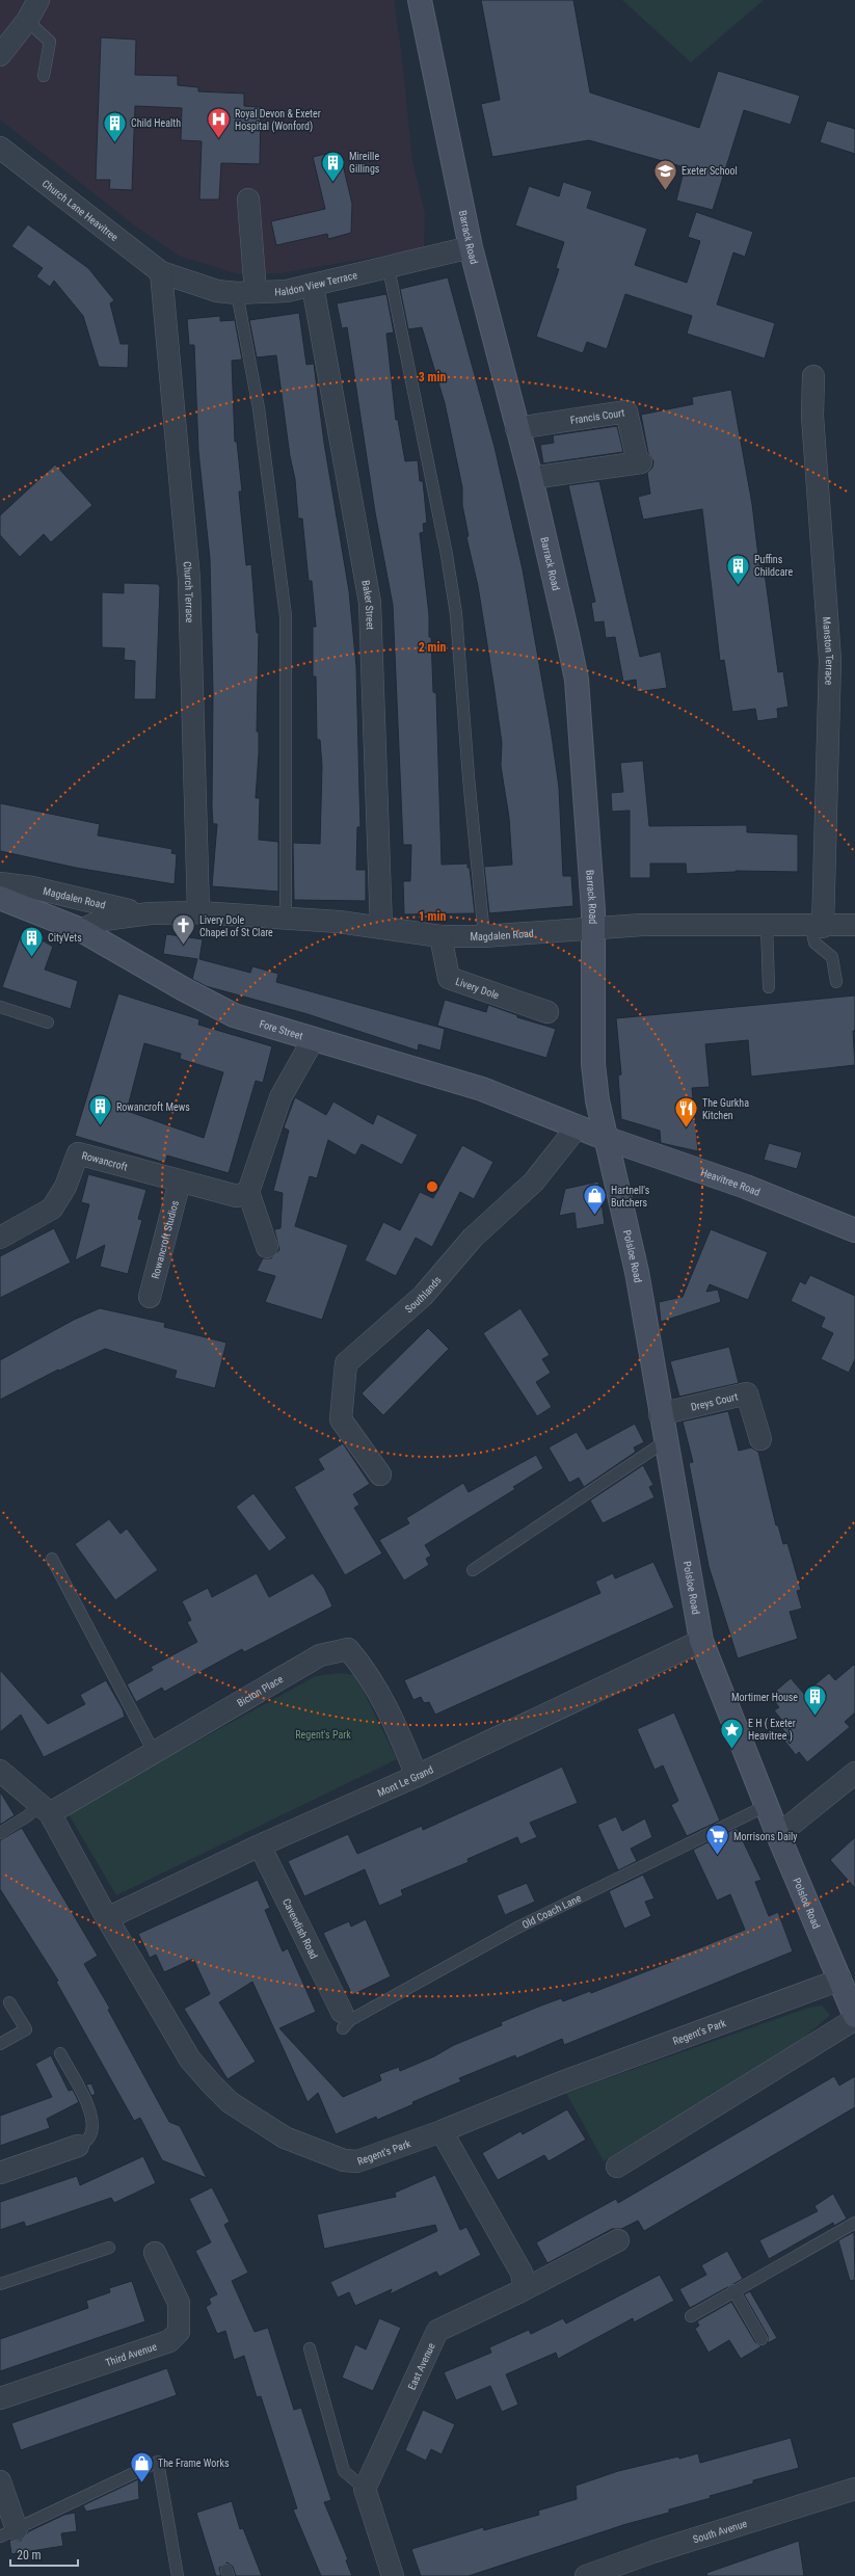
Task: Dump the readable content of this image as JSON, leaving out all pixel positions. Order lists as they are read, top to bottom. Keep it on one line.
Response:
{"streets":{"street":["Church Lane Heavitree","Barrack Road","Haldon View Terrace","Francis Court","Church Terrace","Baker Street","Manston Terrace","Magdalen Road","Livery Dole","Fore Street","Rowancroft","Heavitree Road","Rowancroft Studios","Polsloe Road","Southlands","Dreys Court","Bicton Place","Mont Le Grand","Cavendish Road","Regent's Park","Third Avenue","East Avenue","South Avenue"],"lane":["Old Coach Lane"]},"crossings":[["Church Lane Heavitree","Haldon View Terrace"],["Church Lane Heavitree","Church Terrace"],["Barrack Road","Haldon View Terrace"],["Barrack Road","Francis Court"],["Barrack Road","Magdalen Road"],["Barrack Road","Fore Street"],["Barrack Road","Heavitree Road"],["Barrack Road","Polsloe Road"],["Haldon View Terrace","Church Terrace"],["Haldon View Terrace","Baker Street"],["Church Terrace","Magdalen Road"],["Baker Street","Magdalen Road"],["Manston Terrace","Magdalen Road"],["Magdalen Road","Livery Dole"],["Magdalen Road","Fore Street"],["Fore Street","Heavitree Road"],["Fore Street","Polsloe Road"],["Fore Street","Southlands"],["Rowancroft","Rowancroft Studios"],["Heavitree Road","Polsloe Road"],["Polsloe Road","Dreys Court"],["Polsloe Road","Mont Le Grand"],["Polsloe Road","Old Coach Lane"],["Polsloe Road","Regent's Park"],["Bicton Place","Mont Le Grand"],["Bicton Place","Regent's Park"],["Mont Le Grand","Cavendish Road"],["Mont Le Grand","Regent's Park"],["Old Coach Lane","Cavendish Road"]],"parks":["Regent's Park"],"places":{"hospital":["Royal Devon & Exeter Hospital (Wonford)"],"building":["Child Health","Mireille Gillings","Puffins Childcare","CityVets","Rowancroft Mews","Mortimer House"],"school or university":["Exeter School"],"church":["Livery Dole Chapel of St Clare"],"restaurant":["The Gurkha Kitchen"],"shop":["Hartnell's Butchers","The Frame Works"],"place":["E H ( Exeter Heavitree )"],"supermarket":["Morrisons Daily"]},"scale_bar":"20 m","rings":["3 min","2 min","1 min"]}
